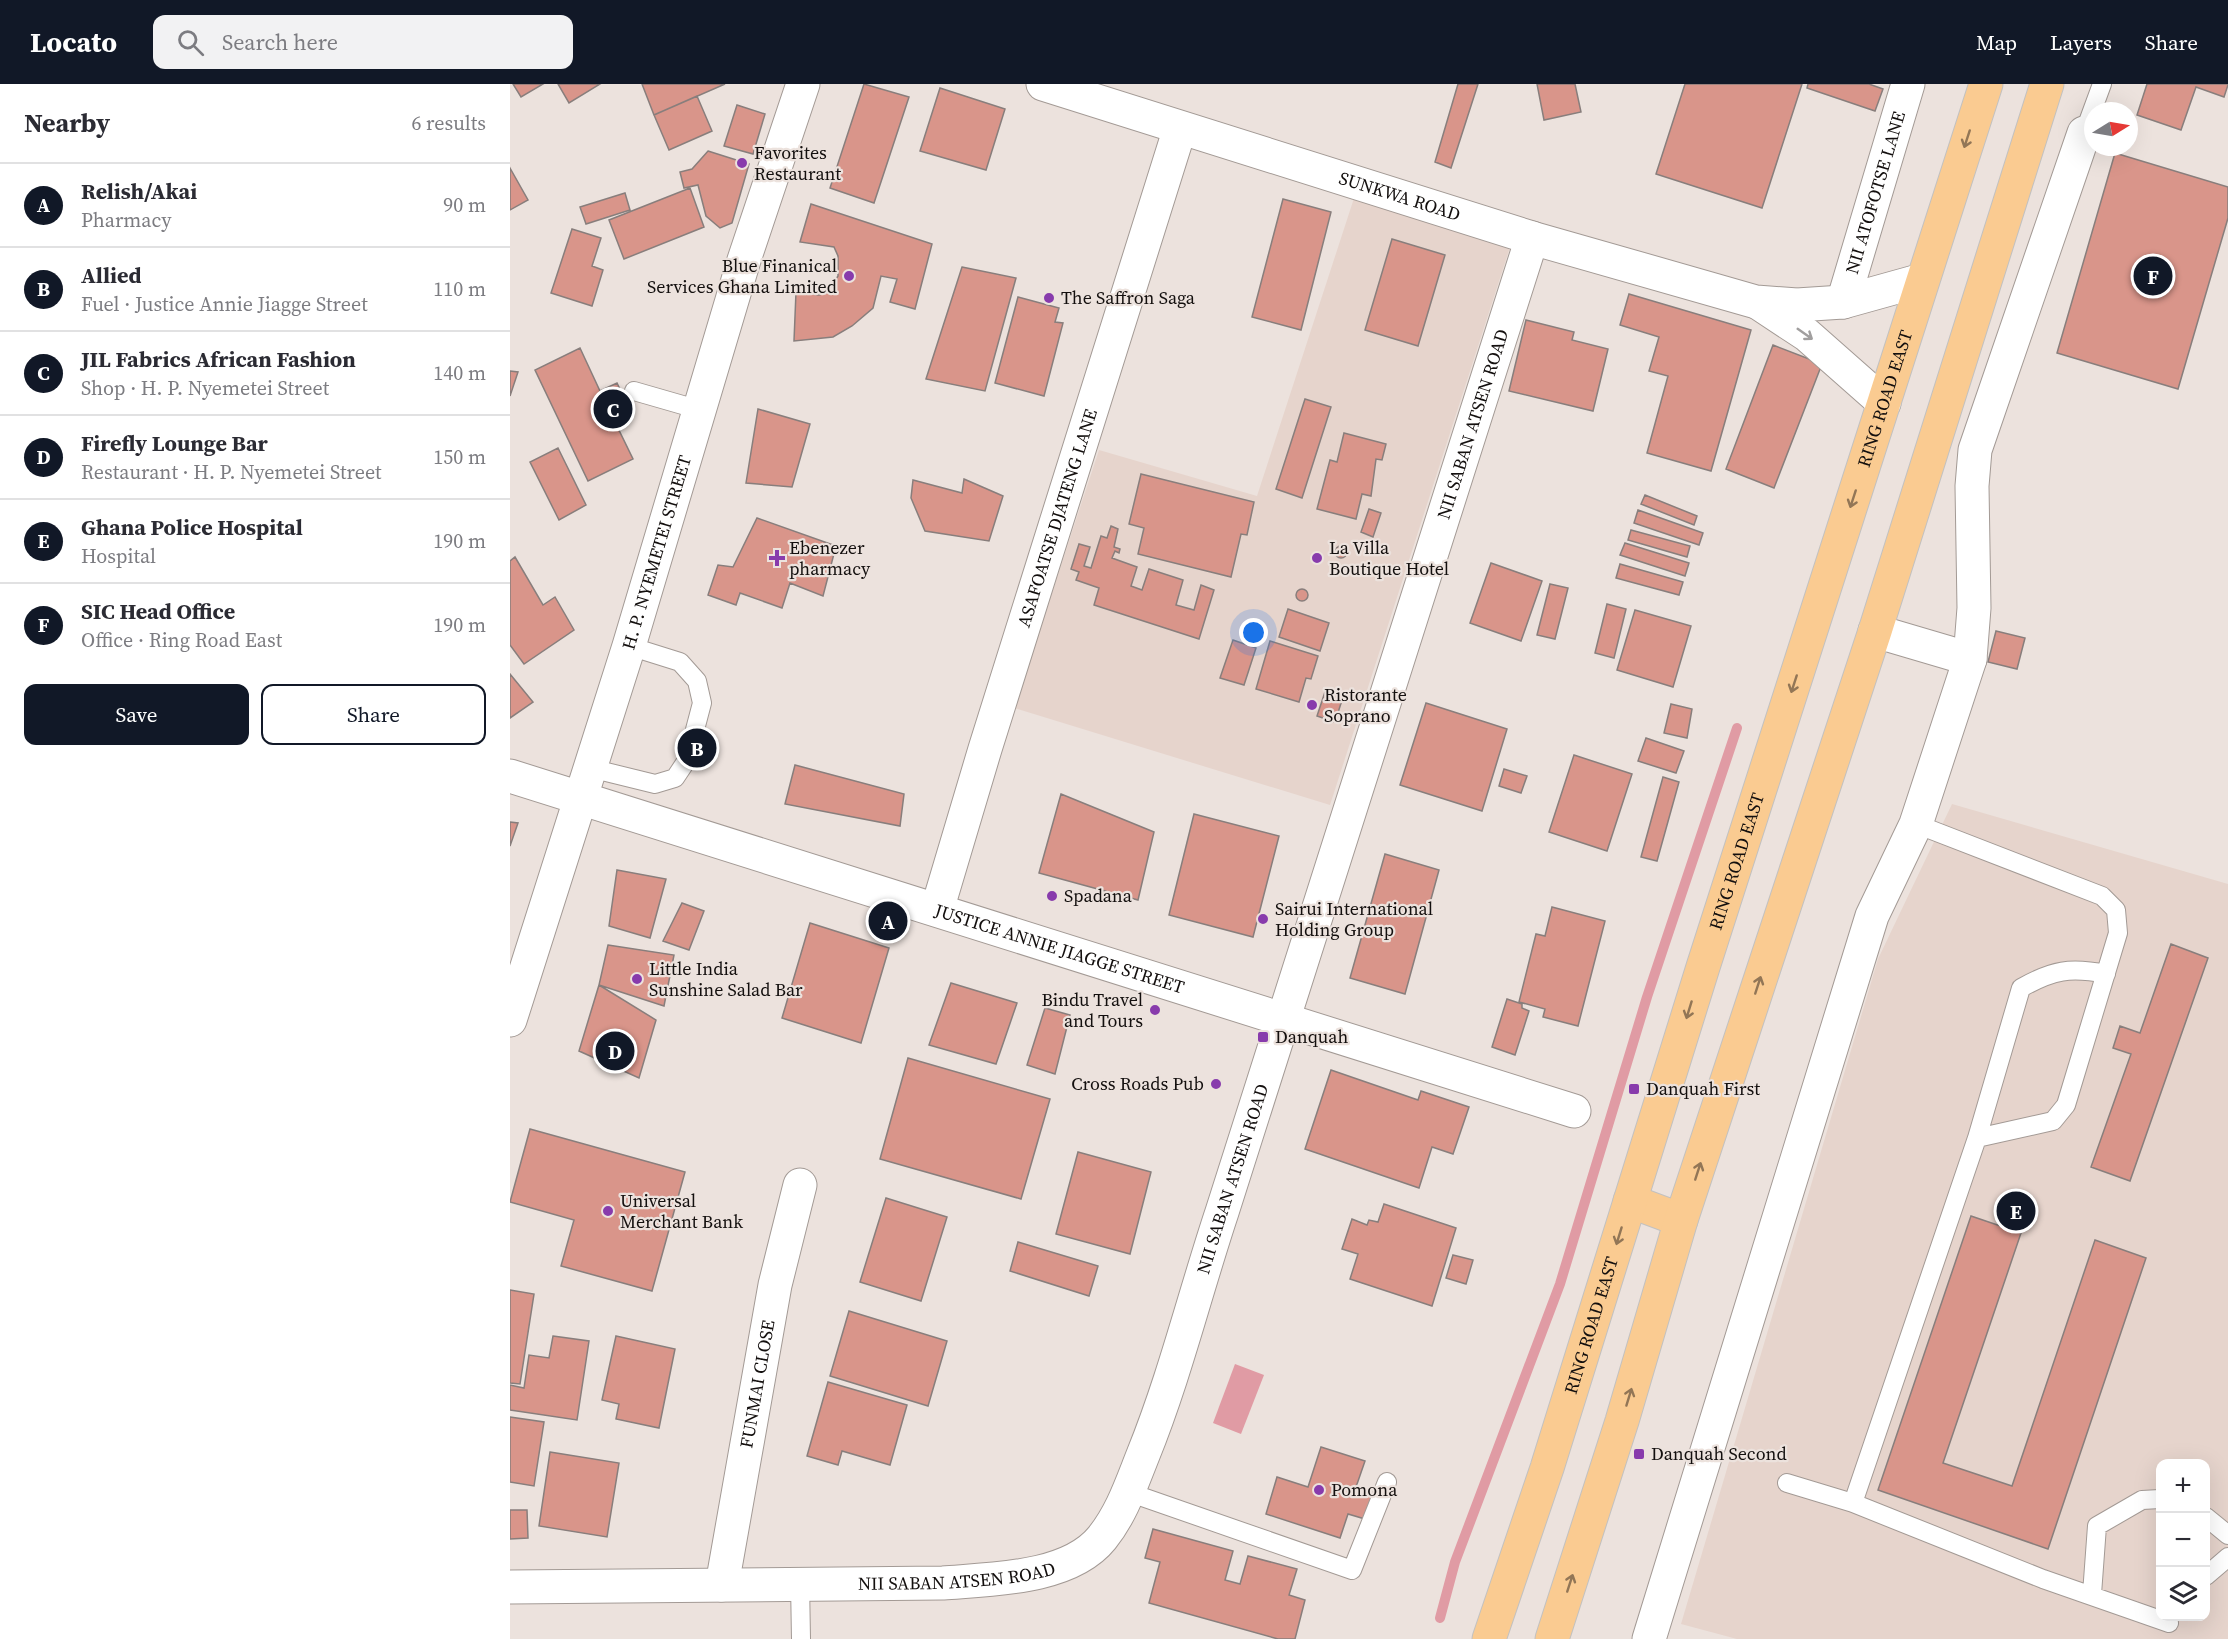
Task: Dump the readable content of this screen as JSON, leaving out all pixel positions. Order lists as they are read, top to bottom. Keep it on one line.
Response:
{"streets":{"main road":["RING ROAD EAST"],"street":["NII ATOFOTSE LANE","SUNKWA ROAD","NII SABAN ATSEN ROAD","ASAFOATSE DJATENG LANE","H. P. NYEMETEI STREET","JUSTICE ANNIE JIAGGE STREET","FUNMAI CLOSE"]},"crossings":[["NII ATOFOTSE LANE","SUNKWA ROAD"],["SUNKWA ROAD","RING ROAD EAST"],["SUNKWA ROAD","NII SABAN ATSEN ROAD"],["SUNKWA ROAD","ASAFOATSE DJATENG LANE"],["NII SABAN ATSEN ROAD","JUSTICE ANNIE JIAGGE STREET"],["NII SABAN ATSEN ROAD","FUNMAI CLOSE"],["ASAFOATSE DJATENG LANE","JUSTICE ANNIE JIAGGE STREET"],["H. P. NYEMETEI STREET","JUSTICE ANNIE JIAGGE STREET"]],"places":{"other":["Favorites Restaurant","Blue Finanical Services Ghana Limited","The Saffron Saga","La Villa Boutique Hotel","Ristorante Soprano","Spadana","Sairui International Holding Group","Little India Sunshine Salad Bar","Bindu Travel and Tours","Cross Roads Pub","Universal Merchant Bank","Pomona"],"health":["Ebenezer pharmacy"],"transit":["Danquah","Danquah First","Danquah Second"]},"north":"right","page":{"header":"Locato","search":"Search here","nav":["Map","Layers","Share"],"heading":["Nearby","6 results"],"list":[{"mark":"A","name":"Relish/Akai","note":"Pharmacy","value":"90 m"},{"mark":"B","name":"Allied","note":"Fuel · Justice Annie Jiagge Street","value":"110 m"},{"mark":"C","name":"JIL Fabrics African Fashion","note":"Shop · H. P. Nyemetei Street","value":"140 m"},{"mark":"D","name":"Firefly Lounge Bar","note":"Restaurant · H. P. Nyemetei Street","value":"150 m"},{"mark":"E","name":"Ghana Police Hospital","note":"Hospital","value":"190 m"},{"mark":"F","name":"SIC Head Office","note":"Office · Ring Road East","value":"190 m"}],"pins":["F","C","B","A","D","E"],"buttons":["Save","Share"],"map_buttons":["+","−"]}}
